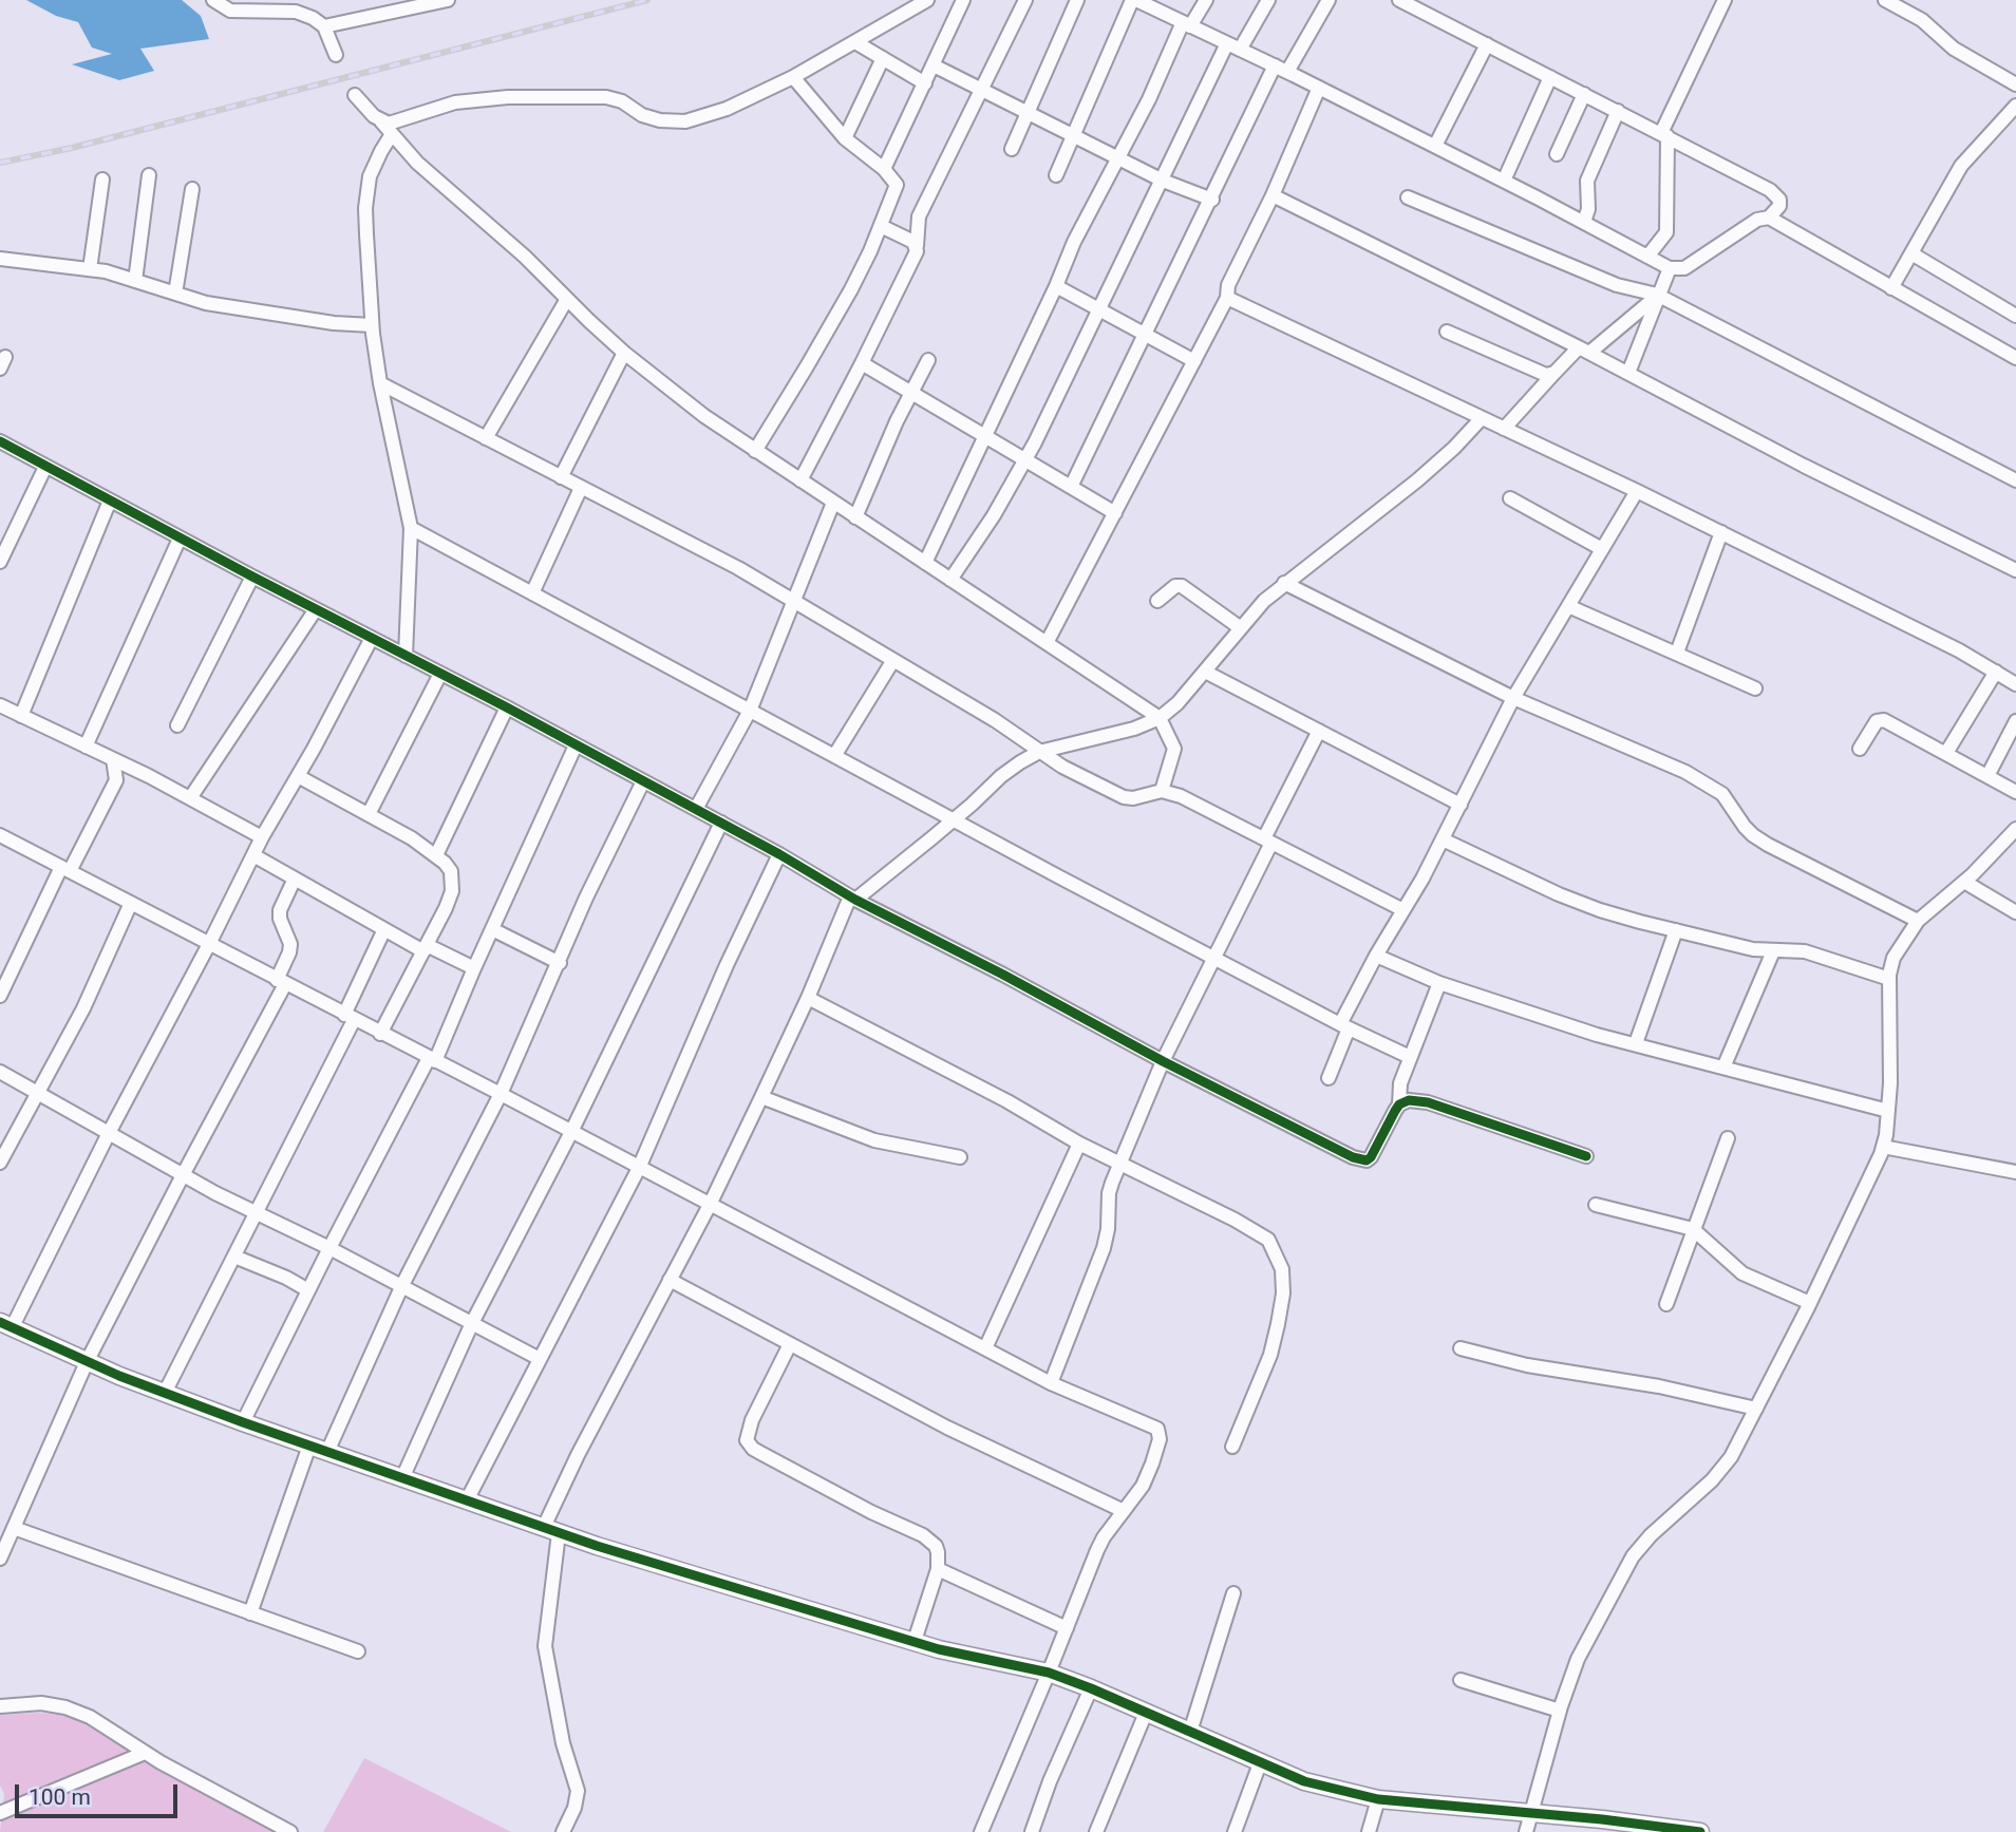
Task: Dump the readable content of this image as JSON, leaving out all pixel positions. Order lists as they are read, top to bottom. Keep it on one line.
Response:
{"scale_bar":"100 m"}
